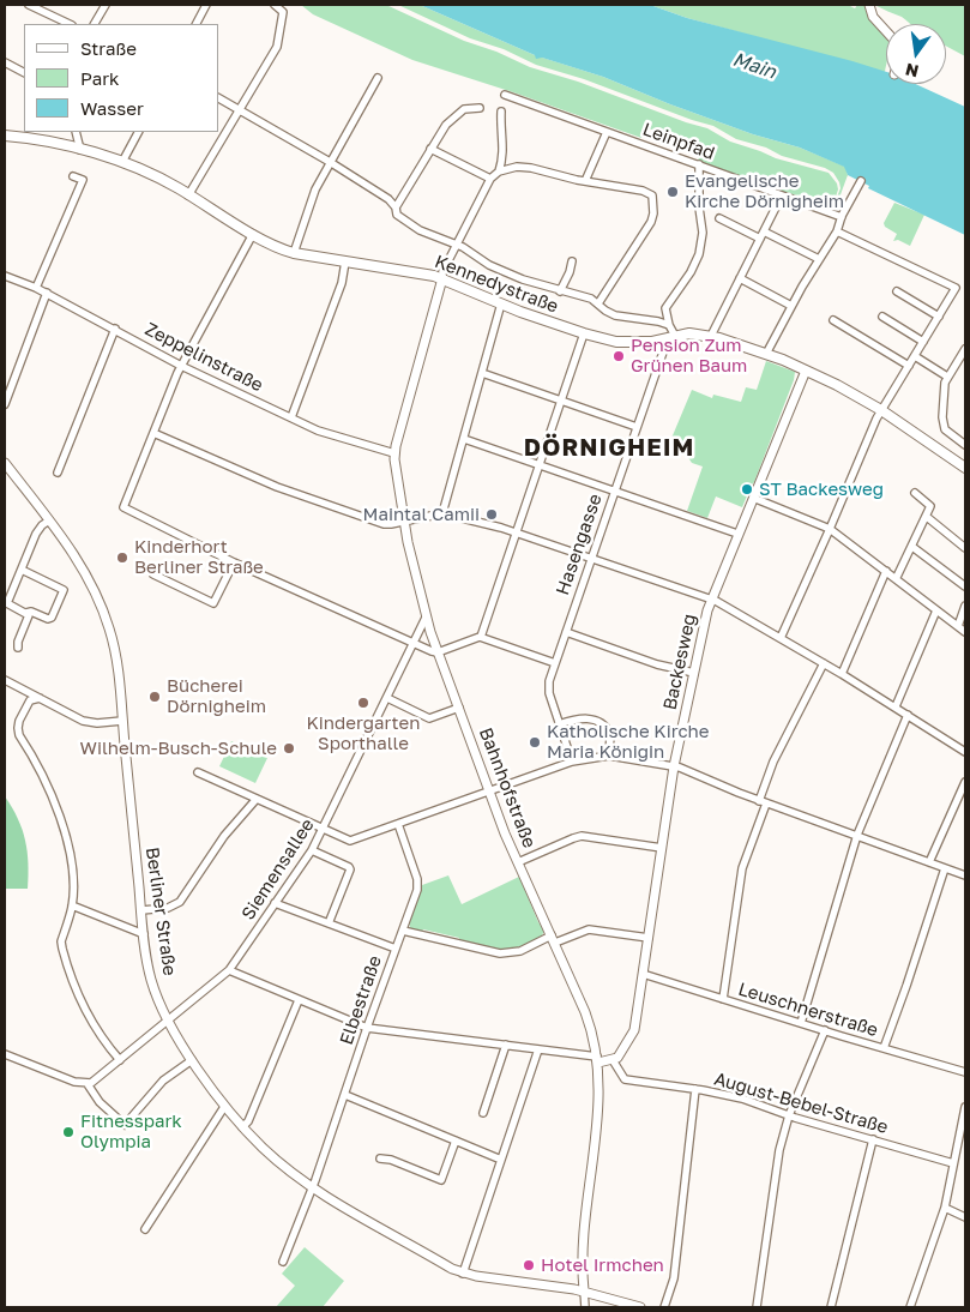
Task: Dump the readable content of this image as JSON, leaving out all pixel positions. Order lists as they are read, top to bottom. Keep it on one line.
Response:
{"streets":{"main road":["Kennedystraße"],"street":["Leinpfad","Zeppelinstraße","Hasengasse","Backesweg","Bahnhofstraße","Siemensallee","Berliner Straße","Elbestraße","Leuschnerstraße","August-Bebel-Straße"]},"crossings":[["Kennedystraße","Hasengasse"],["Kennedystraße","Backesweg"],["Kennedystraße","Bahnhofstraße"],["Zeppelinstraße","Bahnhofstraße"],["Backesweg","Leuschnerstraße"],["Backesweg","August-Bebel-Straße"],["Bahnhofstraße","Siemensallee"],["Bahnhofstraße","Berliner Straße"],["Siemensallee","Berliner Straße"],["Berliner Straße","Elbestraße"]],"districts":["DÖRNIGHEIM"],"water":["Main"],"places":["Evangelische Kirche Dörnigheim","Pension Zum Grünen Baum","ST Backesweg","Maintal Camii","Kinderhort Berliner Straße","Bücherei Dörnigheim","Kindergarten Sporthalle","Katholische Kirche Maria Königin","Wilhelm-Busch-Schule","Fitnesspark Olympia","Hotel Irmchen"],"legend":["Straße","Park","Wasser"],"north":"bottom"}
